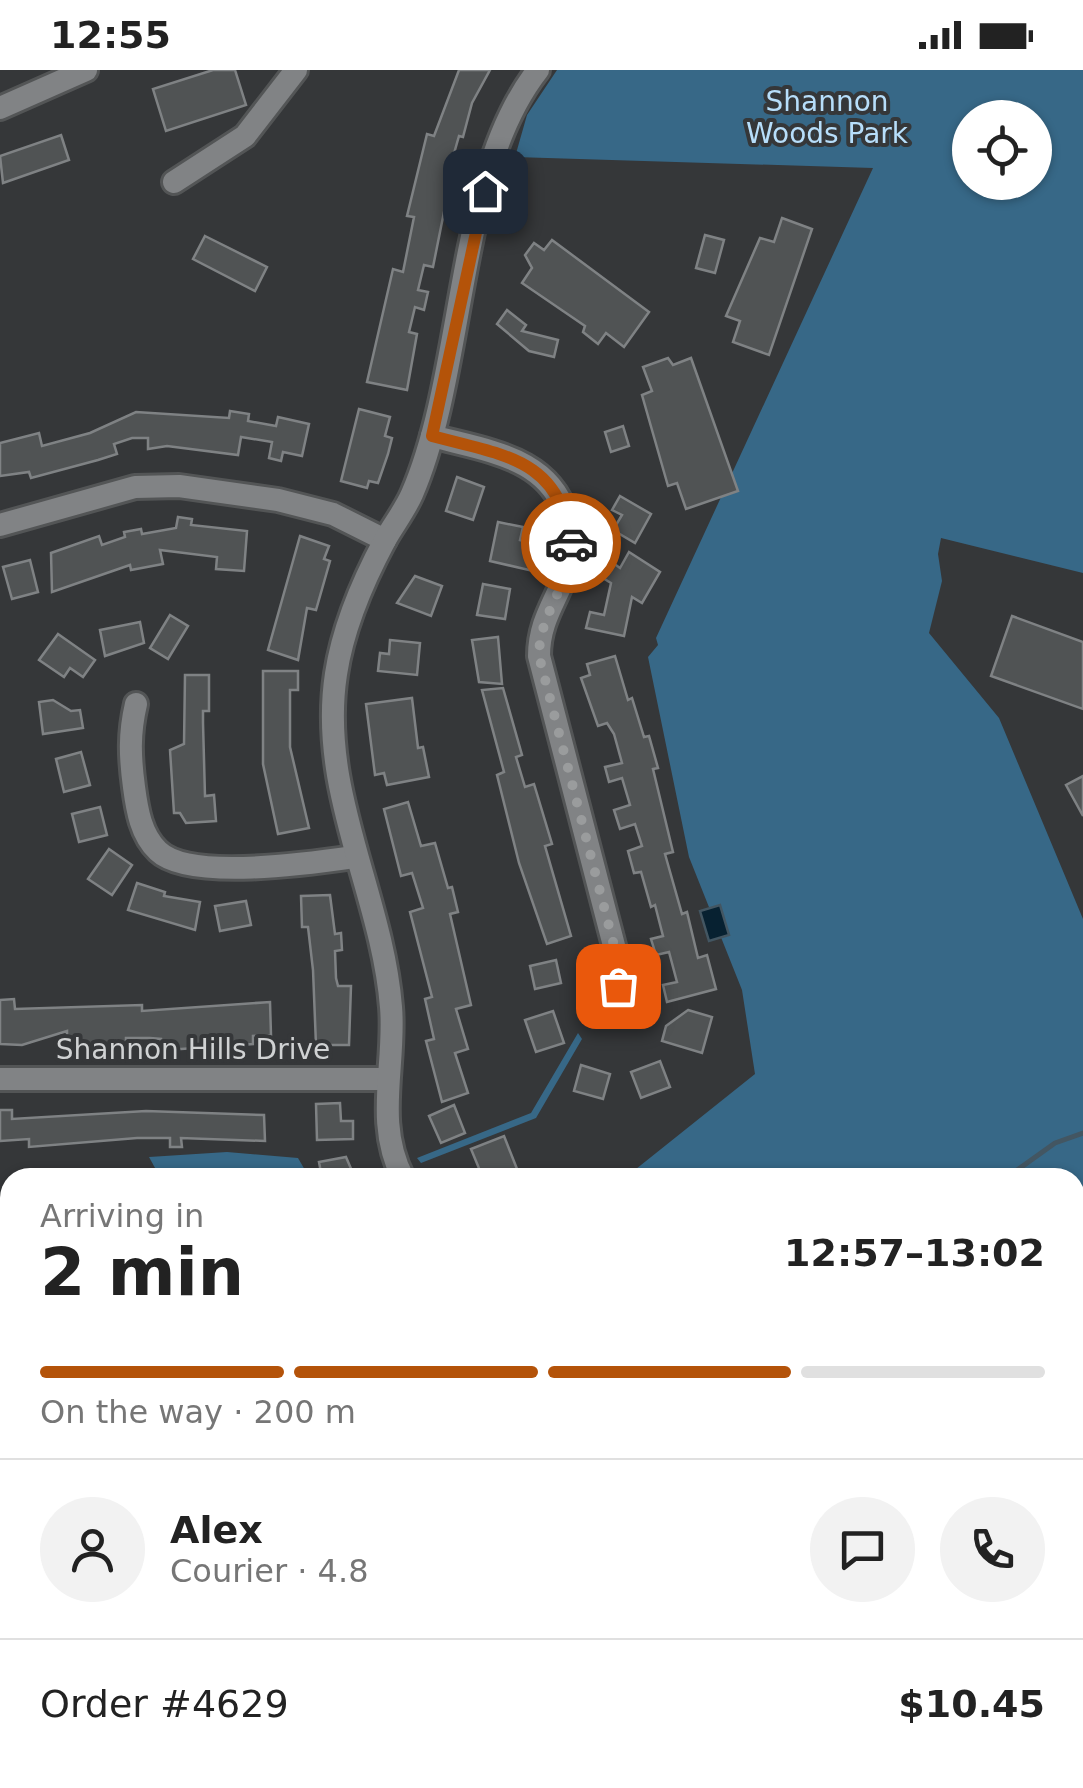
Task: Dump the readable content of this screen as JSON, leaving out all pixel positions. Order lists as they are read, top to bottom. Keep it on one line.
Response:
{"streets":{"street":["Shannon Hills Drive"]},"parks":["Shannon Woods Park"],"page":{"status":"12:55","heading":["2 min","Arriving in","12:57–13:02"],"panel":["Alex","Courier · 4.8","Order #4629","$10.45"],"bar":"On the way · 200 m"}}
